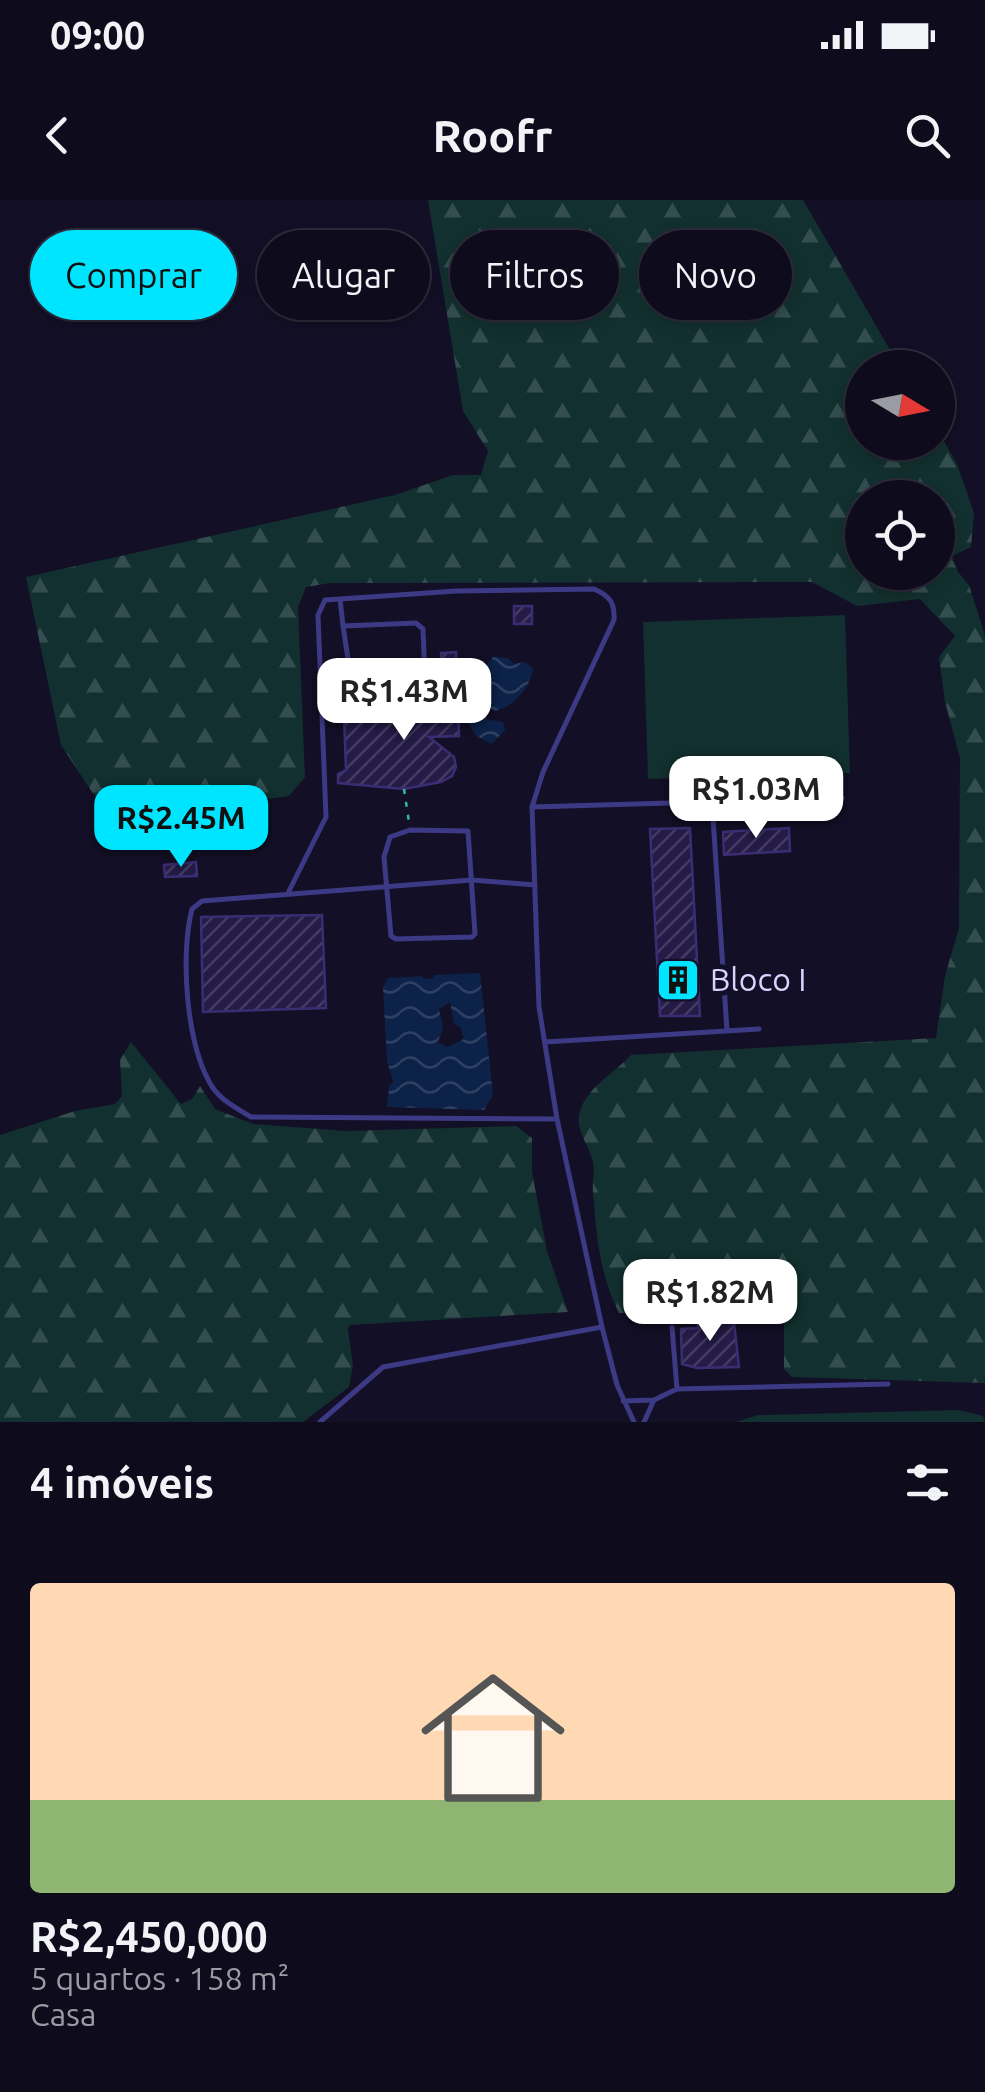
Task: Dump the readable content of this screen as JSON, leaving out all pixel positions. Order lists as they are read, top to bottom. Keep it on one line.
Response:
{"places":{"building":["Bloco I"]},"north":"right","page":{"status":"09:00","header":"Roofr","chip":["Comprar","Alugar","Filtros","Novo"],"price":["R$1.43M","R$1.03M","R$2.45M","R$1.82M"],"heading":"4 imóveis","list":[{"name":"R$2,450,000","note":"5 quartos · 158 m² · Casa"}]}}
